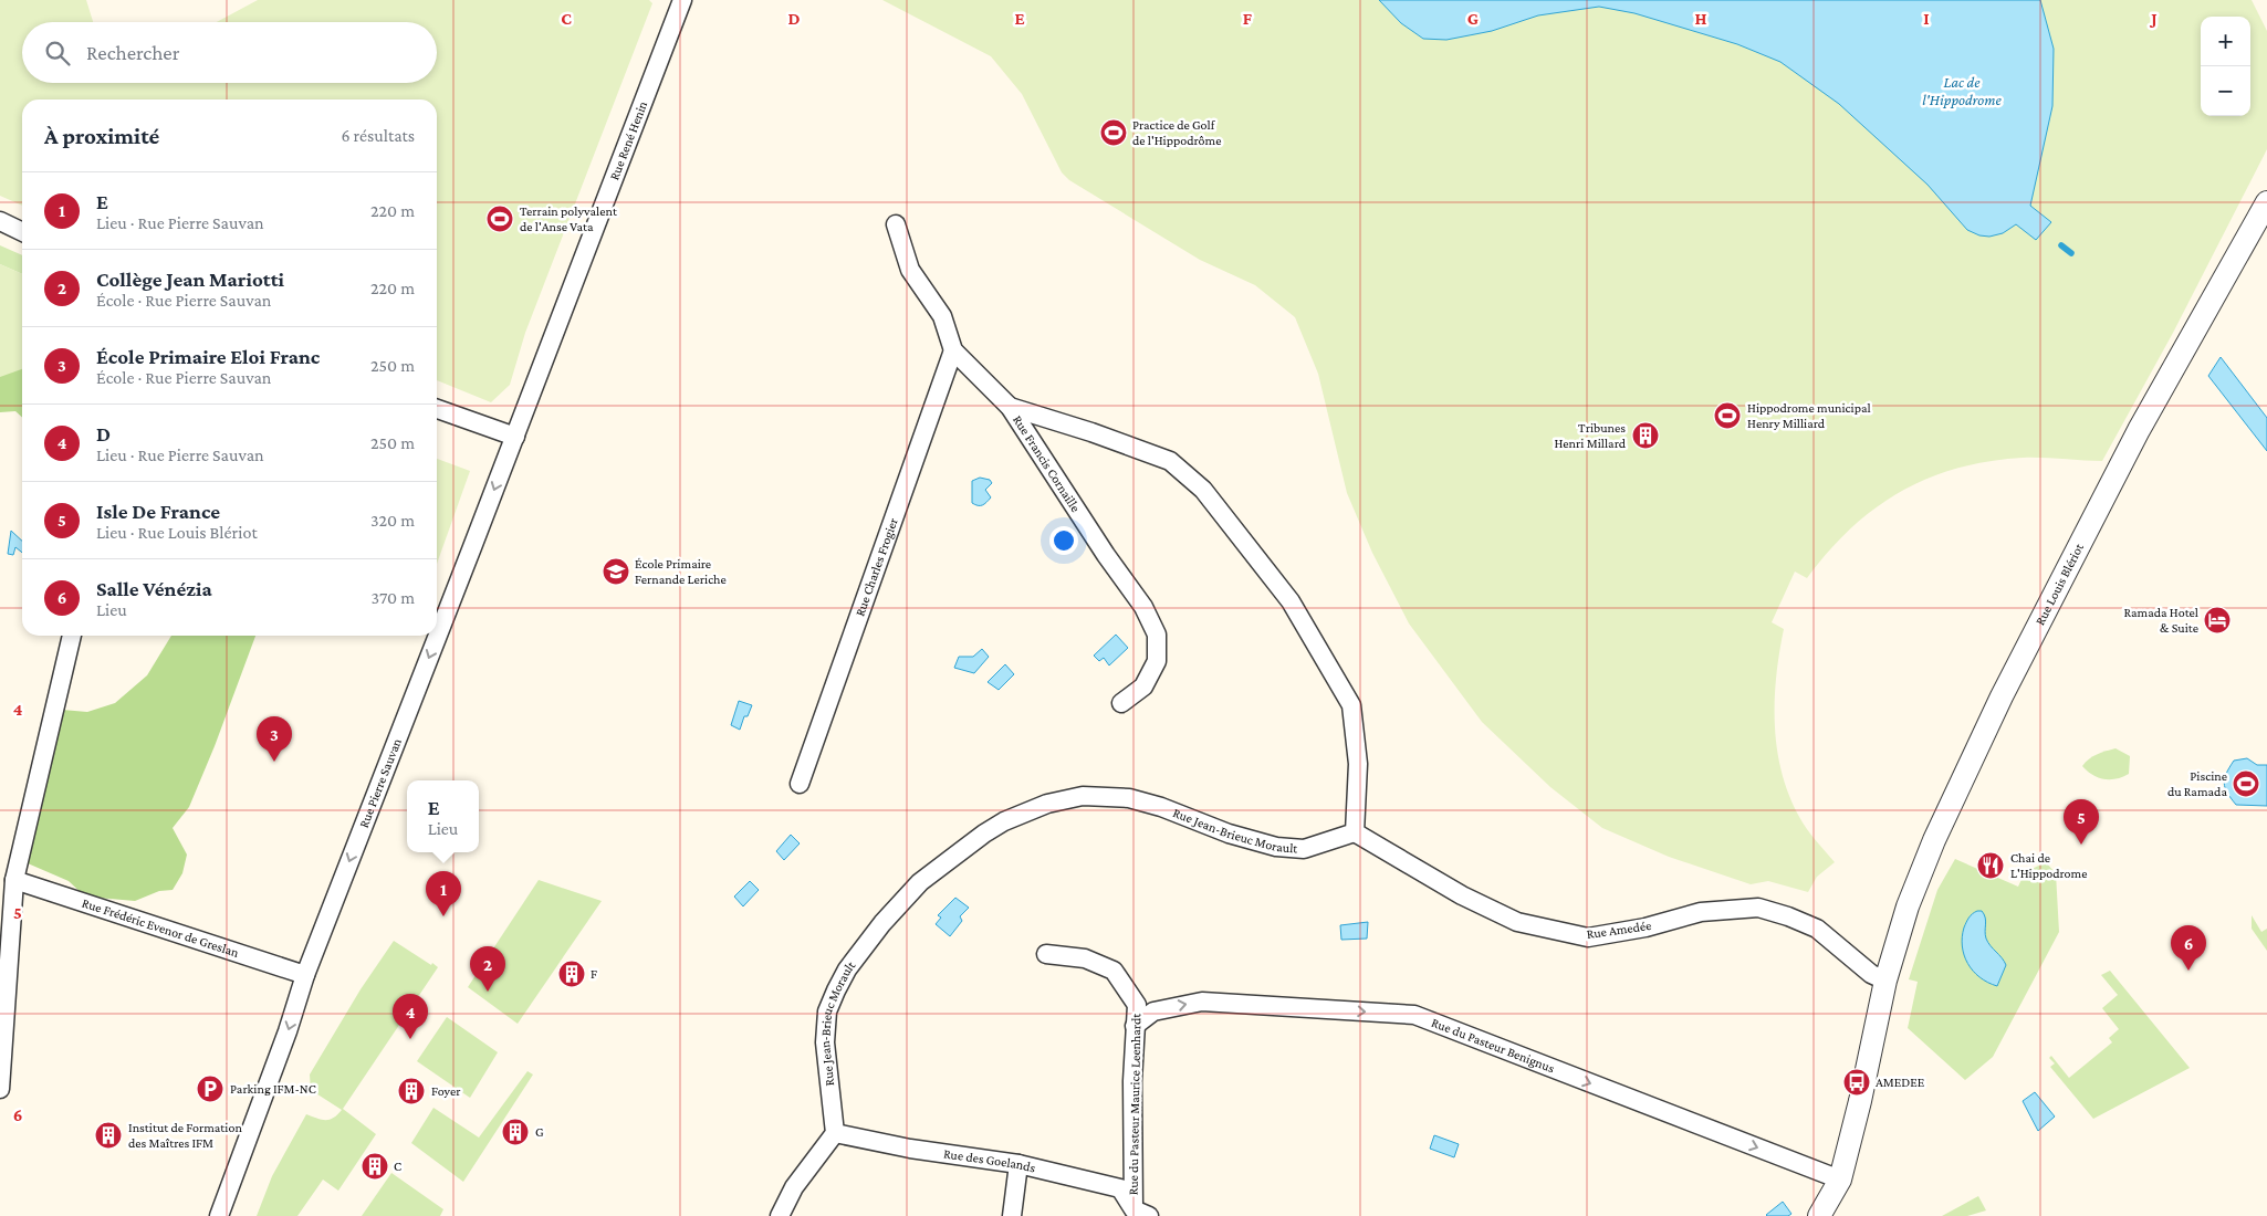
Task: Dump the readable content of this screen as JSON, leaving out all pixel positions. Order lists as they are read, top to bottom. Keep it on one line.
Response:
{"streets":{"street":["Rue René Henin","Rue Francis Cornaille","Rue Charles Frogier","Rue Louis Blériot","Rue Pierre Sauvan","Rue Jean-Brieuc Morault","Rue Frédéric Evenor de Greslan","Rue Amedée","Rue du Pasteur Benignus","Rue du Pasteur Maurice Leenhardt","Rue des Goelands"]},"crossings":[["Rue René Henin","Rue Pierre Sauvan"],["Rue Francis Cornaille","Rue Charles Frogier"],["Rue Louis Blériot","Rue Amedée"],["Rue Louis Blériot","Rue du Pasteur Benignus"],["Rue Pierre Sauvan","Rue Frédéric Evenor de Greslan"],["Rue Jean-Brieuc Morault","Rue Amedée"],["Rue Jean-Brieuc Morault","Rue des Goelands"],["Rue du Pasteur Benignus","Rue du Pasteur Maurice Leenhardt"],["Rue du Pasteur Maurice Leenhardt","Rue des Goelands"]],"one_way":["Rue Pierre Sauvan","Rue du Pasteur Benignus"],"water":["Lac de l'Hippodrome"],"places":{"sports":["Practice de Golf de l'Hippodrôme","Terrain polyvalent de l'Anse Vata","Hippodrome municipal Henry Milliard","Piscine du Ramada"],"building":["Tribunes Henri Millard","F","Foyer","G","Institut de Formation des Maîtres IFM","C"],"school or university":["École Primaire Fernande Leriche"],"hotel":["Ramada Hotel & Suite"],"restaurant":["Chai de L'Hippodrome"],"bus stop":["AMEDEE"],"parking":["Parking IFM-NC"]},"page":{"map_buttons":["+","−"],"search":"Rechercher","heading":["À proximité","6 résultats"],"list":[{"mark":"1","name":"E","note":"Lieu · Rue Pierre Sauvan","value":"220 m"},{"mark":"2","name":"Collège Jean Mariotti","note":"École · Rue Pierre Sauvan","value":"220 m"},{"mark":"3","name":"École Primaire Eloi Franc","note":"École · Rue Pierre Sauvan","value":"250 m"},{"mark":"4","name":"D","note":"Lieu · Rue Pierre Sauvan","value":"250 m"},{"mark":"5","name":"Isle De France","note":"Lieu · Rue Louis Blériot","value":"320 m"},{"mark":"6","name":"Salle Vénézia","note":"Lieu","value":"370 m"}],"pins":["3","5","1","6","2","4"],"popup":["E","Lieu"]},"grid":{"columns":["C","D","E","F","G","H","I","J"],"rows":["4","5","6"]}}
